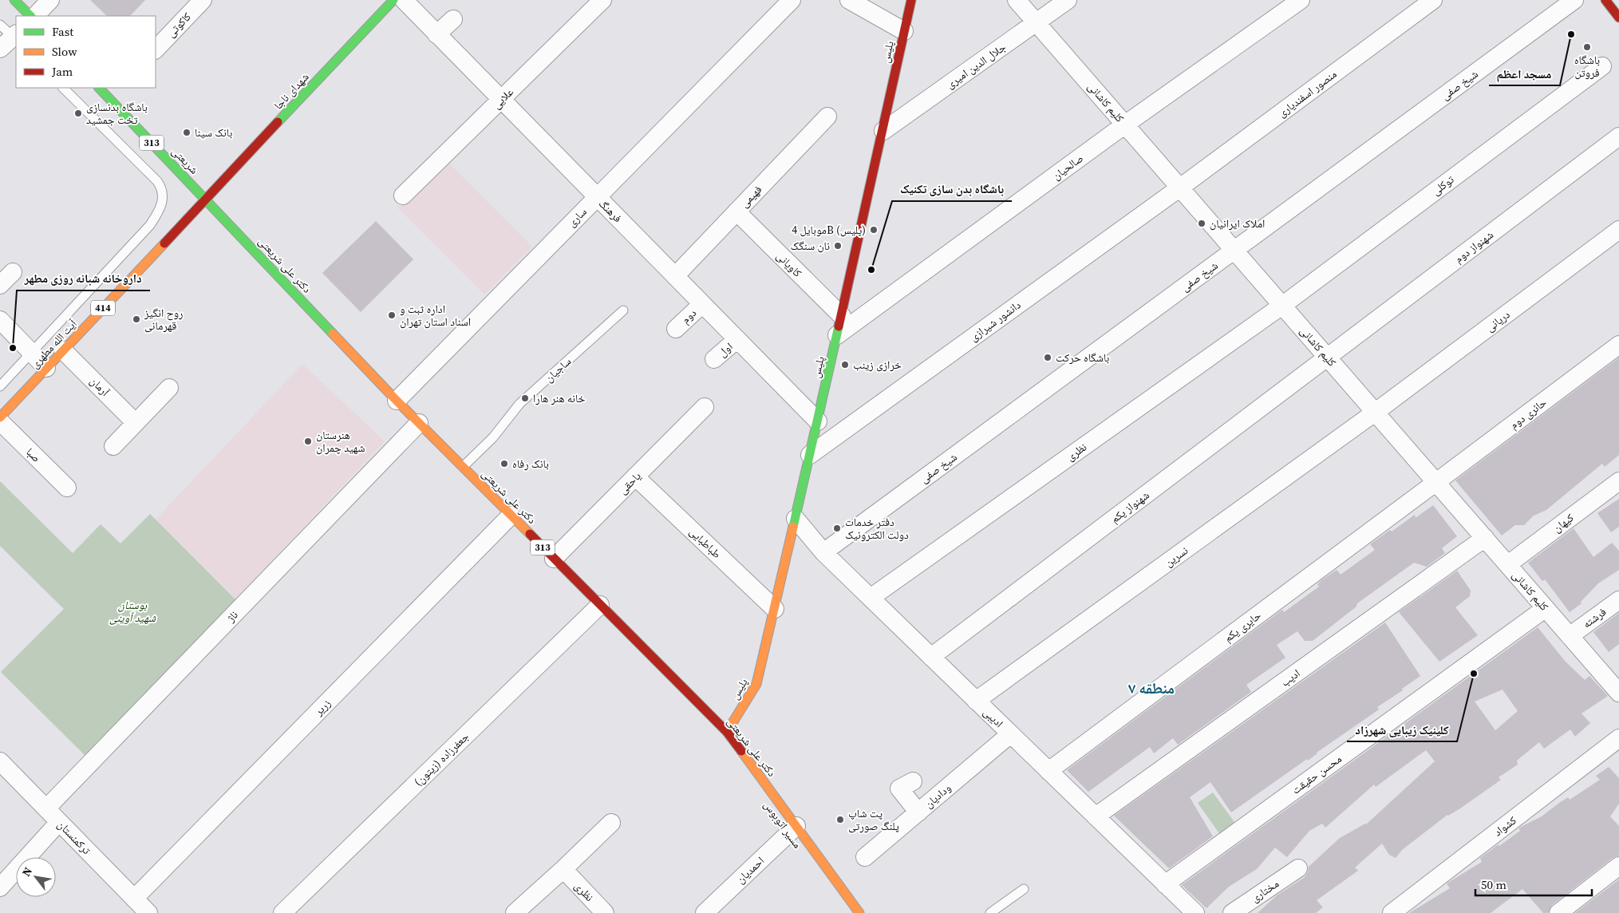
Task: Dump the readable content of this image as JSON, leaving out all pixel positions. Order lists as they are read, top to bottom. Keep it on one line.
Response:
{"streets":{"main road":["پلیس","شهدای ناجا","313","شریعتی","دکتر علی شریعتی","414","آیت الله مطهری"],"street":["کاکوتی","جلال الدین امیری","شیخ صفی","منصور اسفندیاری","علایی","کلیم کاشانی","صالحیان","توکلی","فهیمی","فرهنگ","ساری","شهنواز دوم","کاویانی","دوم","دانشور شیرازی","دریانی","اول","آرمان","حائری دوم","نظری","صبا","یاحقی","شهنواز یکم","کیهان","طباطبایی","نسرین","ناژ","فرشته","حایری یکم","ادیب","زریر","ادیبی","جعفرزاده (زیتون)","محسن حقیقت","ودادیان","کشواد","ترکمنستان","احمدیان","مختاری"],"lane":["ساجیان","مسیر اتوبوس"]},"crossings":[["پلیس","جلال الدین امیری"],["پلیس","صالحیان"],["پلیس","فرهنگ"],["پلیس","کاویانی"],["پلیس","دکتر علی شریعتی"],["پلیس","دانشور شیرازی"],["پلیس","طباطبایی"],["پلیس","ادیبی"],["پلیس","مسیر اتوبوس"],["جلال الدین امیری","کلیم کاشانی"],["شیخ صفی","کلیم کاشانی"],["شیخ صفی","ادیبی"],["شهدای ناجا","شریعتی"],["شهدای ناجا","دکتر علی شریعتی"],["شهدای ناجا","آیت الله مطهری"],["منصور اسفندیاری","کلیم کاشانی"],["منصور اسفندیاری","دانشور شیرازی"],["علایی","فرهنگ"],["کلیم کاشانی","صالحیان"],["کلیم کاشانی","توکلی"],["کلیم کاشانی","شهنواز دوم"],["کلیم کاشانی","دانشور شیرازی"],["کلیم کاشانی","دریانی"],["کلیم کاشانی","حائری دوم"],["کلیم کاشانی","نظری"],["کلیم کاشانی","شهنواز یکم"],["کلیم کاشانی","کیهان"],["کلیم کاشانی","نسرین"],["کلیم کاشانی","فرشته"],["کلیم کاشانی","حایری یکم"],["کلیم کاشانی","ادیب"],["کلیم کاشانی","محسن حقیقت"],["شریعتی","دکتر علی شریعتی"],["شریعتی","آیت الله مطهری"],["توکلی","نظری"],["فهیمی","فرهنگ"],["فهیمی","کاویانی"],["فرهنگ","ساری"],["فرهنگ","دوم"],["فرهنگ","اول"],["ساری","دکتر علی شریعتی"],["شهنواز دوم","شهنواز یکم"],["دکتر علی شریعتی","آیت الله مطهری"],["دکتر علی شریعتی","ساجیان"],["دکتر علی شریعتی","یاحقی"],["دکتر علی شریعتی","ناژ"],["دکتر علی شریعتی","زریر"],["دکتر علی شریعتی","جعفرزاده (زیتون)"],["دکتر علی شریعتی","مسیر اتوبوس"],["دکتر علی شریعتی","احمدیان"],["دریانی","نسرین"],["آیت الله مطهری","آرمان"],["حائری دوم","حایری یکم"],["نظری","ادیبی"],["یاحقی","طباطبایی"],["شهنواز یکم","ادیبی"],["نسرین","ادیبی"],["ناژ","ترکمنستان"],["حایری یکم","ادیبی"],["ادیب","ادیبی"],["زریر","ترکمنستان"],["ادیبی","محسن حقیقت"],["ادیبی","ودادیان"]],"districts":["منطقه ۷"],"parks":["بوستان شهید آوینی"],"places":["مسجد اعظم","باشگاه فروتن","باشگاه بدنسازى تخت جمشيد","بانک سینا","املاک ایرانیان","موبایل 4B (پلیس)","نان سنگک","باشگاه بدن سازی تکنیک","اداره ثبت و اسناد استان تهران","روح انگیز قهرمانی","داروخانه شبانه روزی مطهر","باشگاه حرکت","خرازی زینب","خانه هنر هارا","هنرستان شهید چمران","بانک رفاه","دفتر خدمات دولت الکترونیک","کلینیک زیبایی شهرزاد","پت شاپ پلنگ صورتی"],"legend":["Fast","Slow","Jam"],"scale_bar":"50 m","north":"top left"}
